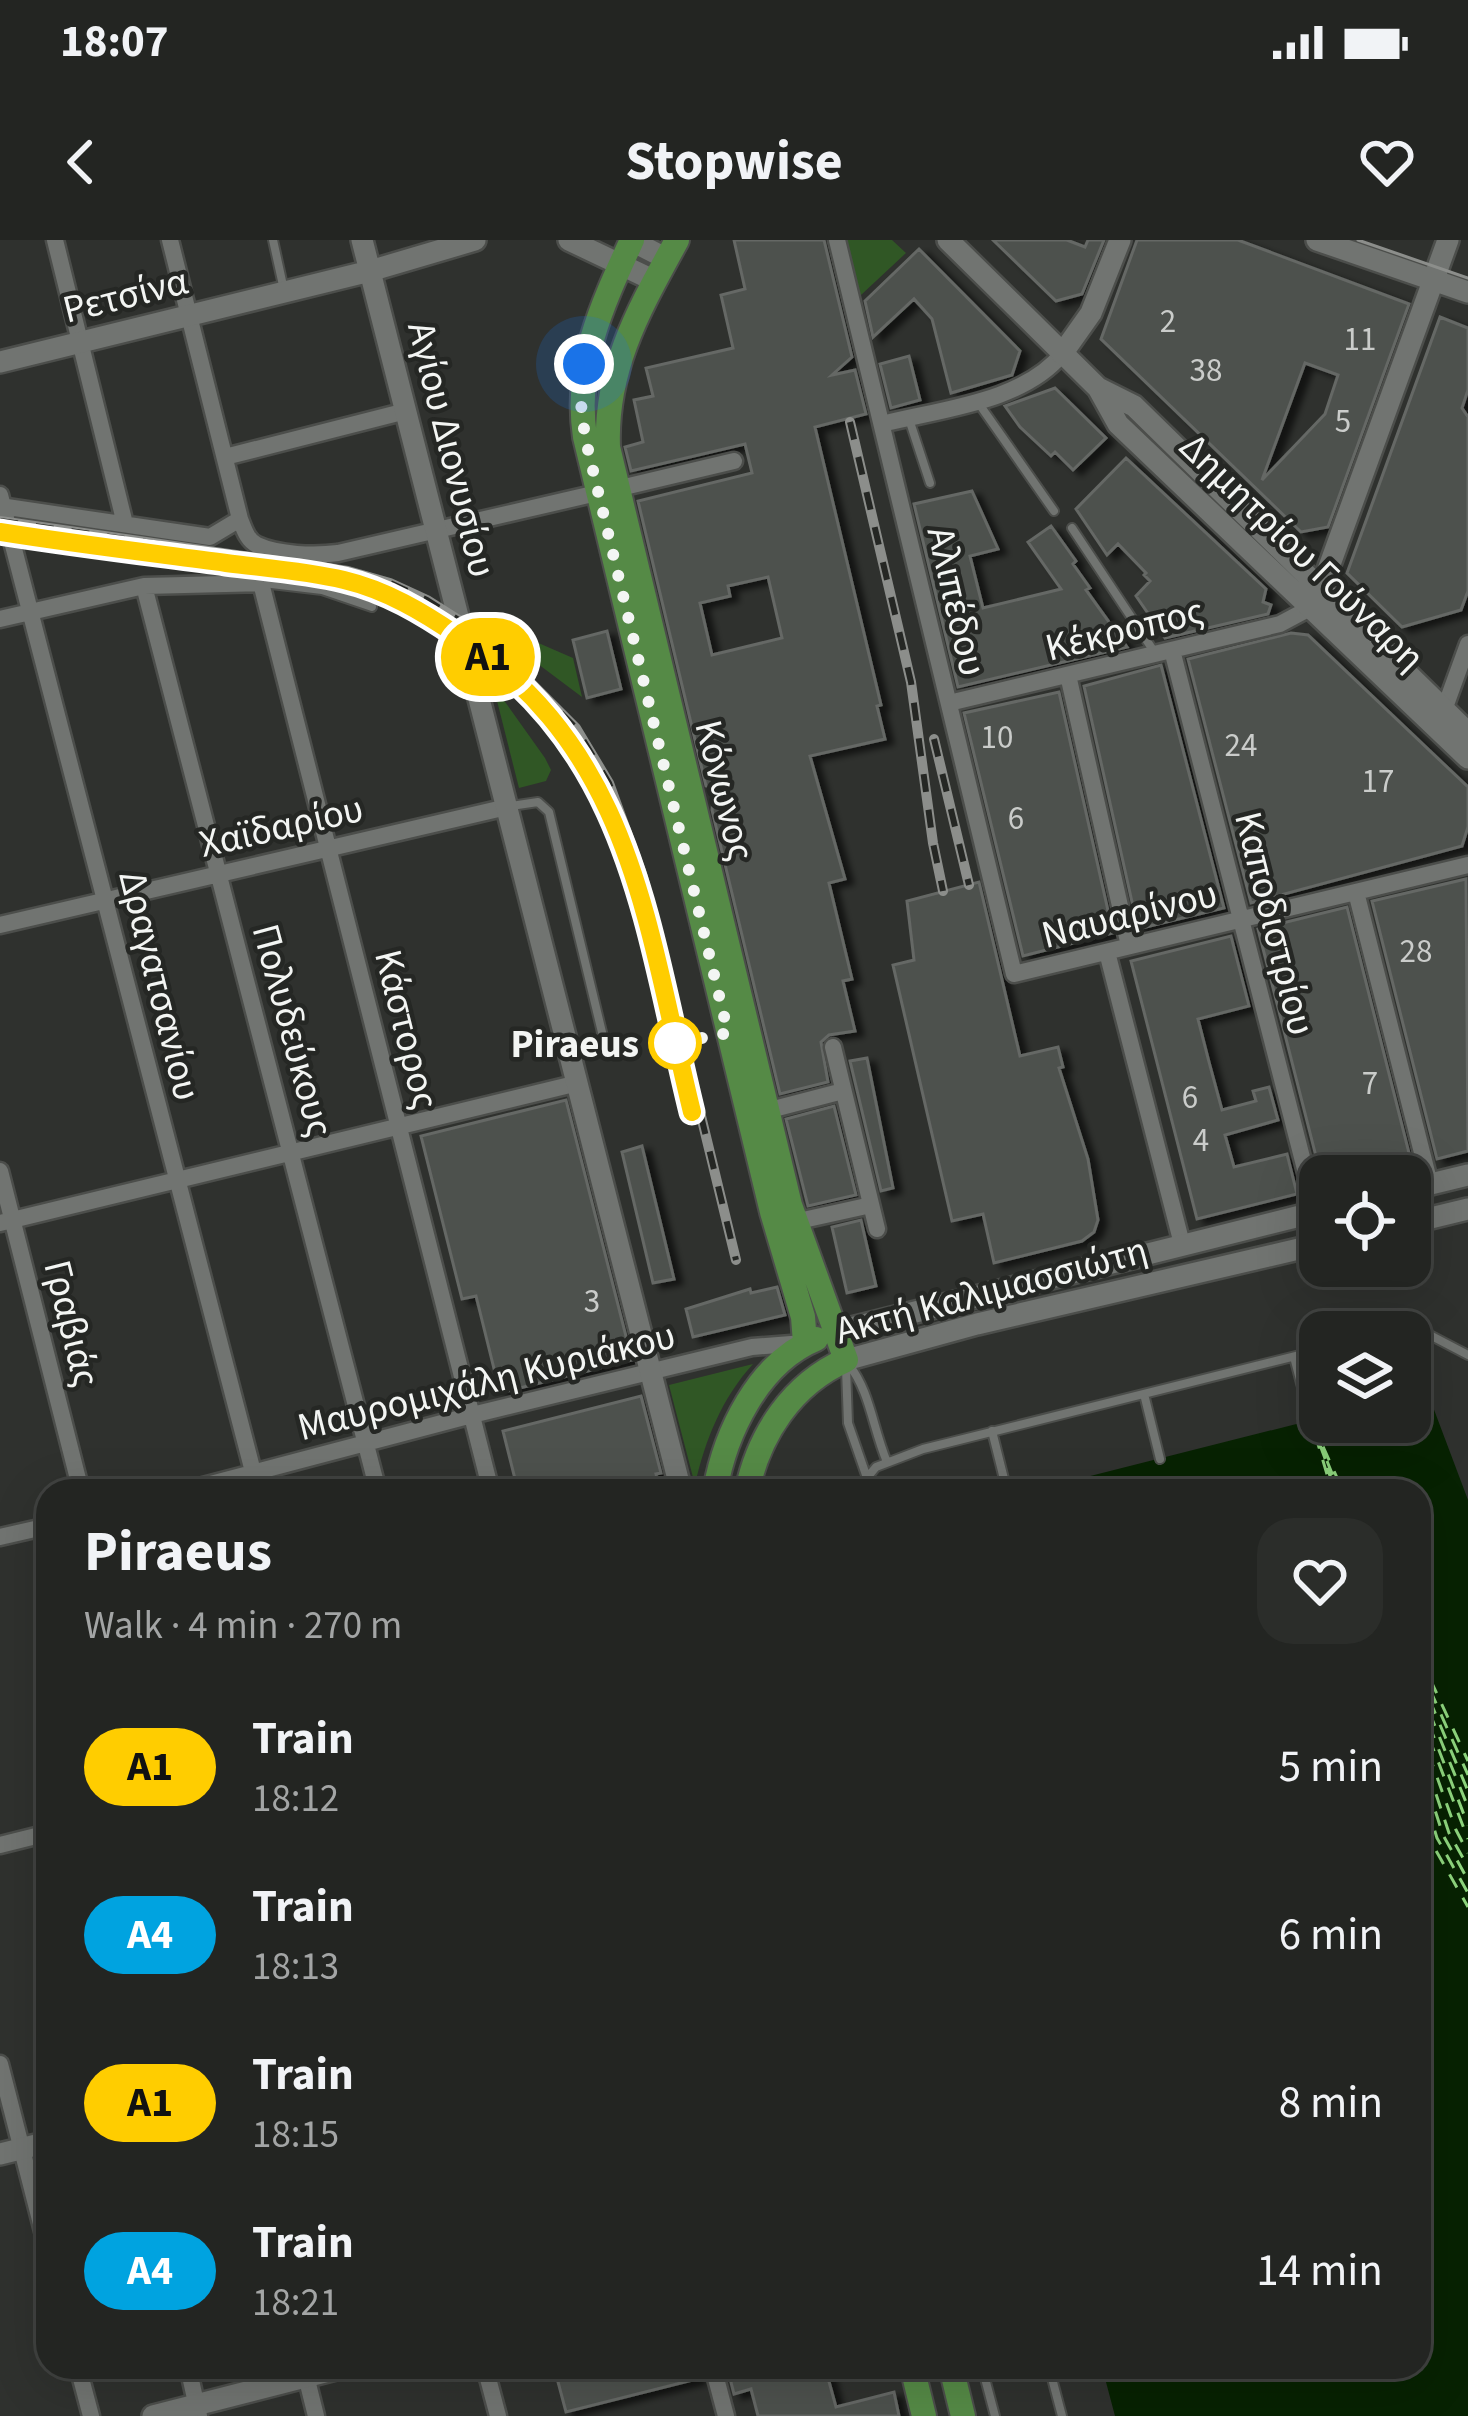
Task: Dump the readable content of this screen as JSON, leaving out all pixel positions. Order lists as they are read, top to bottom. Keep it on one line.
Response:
{"streets":{"main road":["Ρετσίνα","Αγίου Διονυσίου","Δημητρίου Γούναρη","Κόνωνος","Ακτή Καλιμασσιώτη"],"street":["Αλιπέδου","Κέκροπος","Χαϊδαρίου","Ναυαρίνου","Καποδιστρίου","Δραγατσανίου","Κάστορος","Πολυδεύκους","Γραβιάς","Μαυρομιχάλη Κυριάκου"]},"crossings":[["Ρετσίνα","Αγίου Διονυσίου"],["Αγίου Διονυσίου","Χαϊδαρίου"],["Αγίου Διονυσίου","Μαυρομιχάλη Κυριάκου"],["Δημητρίου Γούναρη","Κέκροπος"],["Αλιπέδου","Κέκροπος"],["Αλιπέδου","Ναυαρίνου"],["Κέκροπος","Καποδιστρίου"],["Κόνωνος","Ακτή Καλιμασσιώτη"],["Κόνωνος","Μαυρομιχάλη Κυριάκου"],["Χαϊδαρίου","Δραγατσανίου"],["Χαϊδαρίου","Κάστορος"],["Χαϊδαρίου","Πολυδεύκους"],["Ναυαρίνου","Καποδιστρίου"],["Κάστορος","Μαυρομιχάλη Κυριάκου"],["Πολυδεύκους","Μαυρομιχάλη Κυριάκου"],["Ακτή Καλιμασσιώτη","Μαυρομιχάλη Κυριάκου"]],"places":["Piraeus"],"house_numbers":["2","11","38","5","10","24","17","6","28","7","6","4","3"],"page":{"status":"18:07","header":"Stopwise","on_map":"A1","heading":["Piraeus","Walk · 4 min · 270 m"],"list":[{"mark":"A1","name":"Train","note":"18:12","value":"5 min"},{"mark":"A4","name":"Train","note":"18:13","value":"6 min"},{"mark":"A1","name":"Train","note":"18:15","value":"8 min"},{"mark":"A4","name":"Train","note":"18:21","value":"14 min"}]}}
